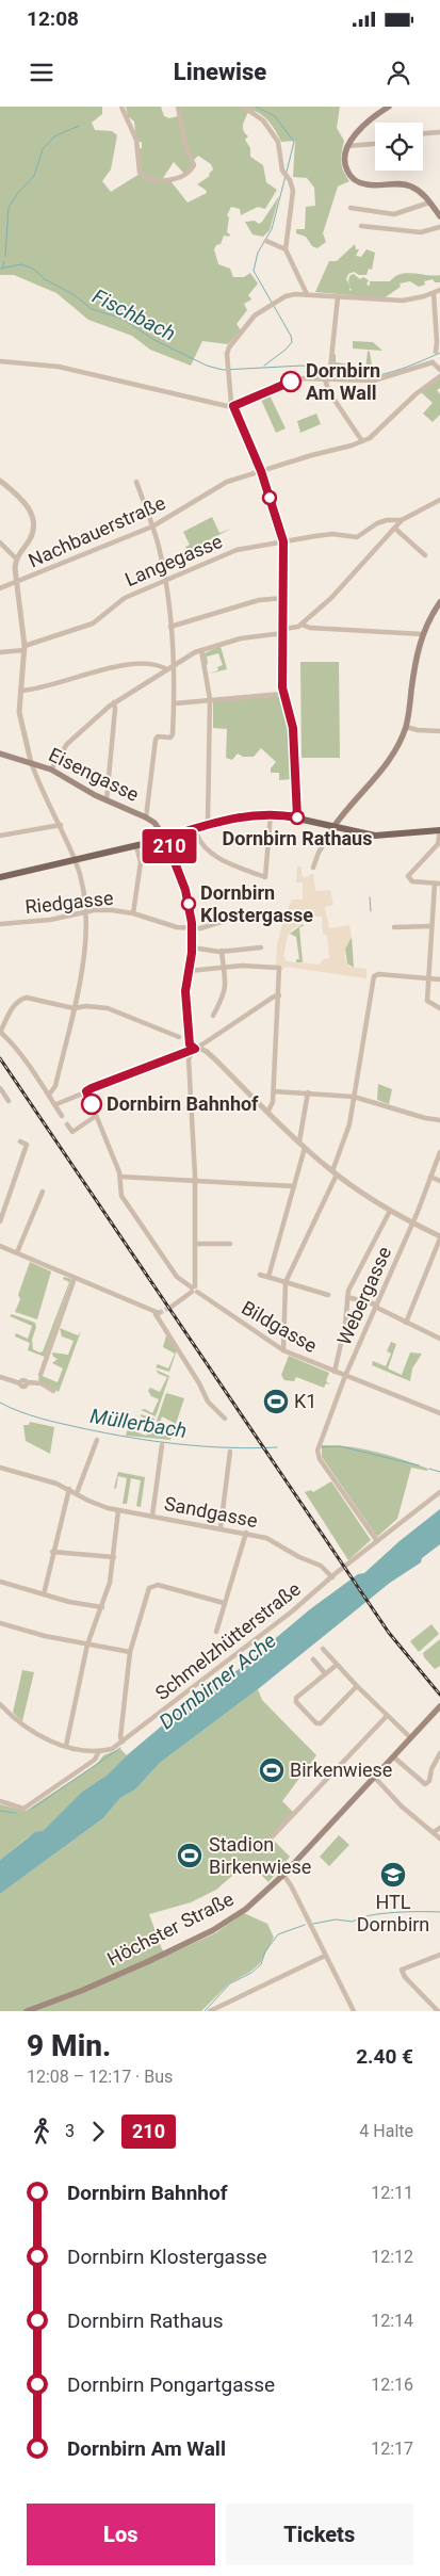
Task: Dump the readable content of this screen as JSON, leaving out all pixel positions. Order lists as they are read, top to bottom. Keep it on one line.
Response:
{"streets":{"main road":["Eisengasse","Höchster Straße"],"street":["Nachbauerstraße","Langegasse","Riedgasse","Webergasse","Bildgasse","Sandgasse","Schmelzhütterstraße"]},"crossings":[["Webergasse","Bildgasse"],["Webergasse","Schmelzhütterstraße"],["Sandgasse","Schmelzhütterstraße"]],"water":["Fischbach","Müllerbach","Dornbirner Ache"],"places":{"other":["Dornbirn Am Wall","Dornbirn Rathaus","Dornbirn Klostergasse","Dornbirn Bahnhof"],"sports":["K1","Birkenwiese","Stadion Birkenwiese"],"school or university":["HTL Dornbirn"]},"lines":["bus line 210"],"page":{"status":"12:08","header":"Linewise","on_map":"210","heading":["9 Min.","12:08 – 12:17 · Bus","2.40 €"],"legs":["3","210","4 Halte"],"list":[{"name":"Dornbirn Bahnhof","value":"12:11"},{"name":"Dornbirn Klostergasse","value":"12:12"},{"name":"Dornbirn Rathaus","value":"12:14"},{"name":"Dornbirn Pongartgasse","value":"12:16"},{"name":"Dornbirn Am Wall","value":"12:17"}],"buttons":["Los","Tickets"]}}
